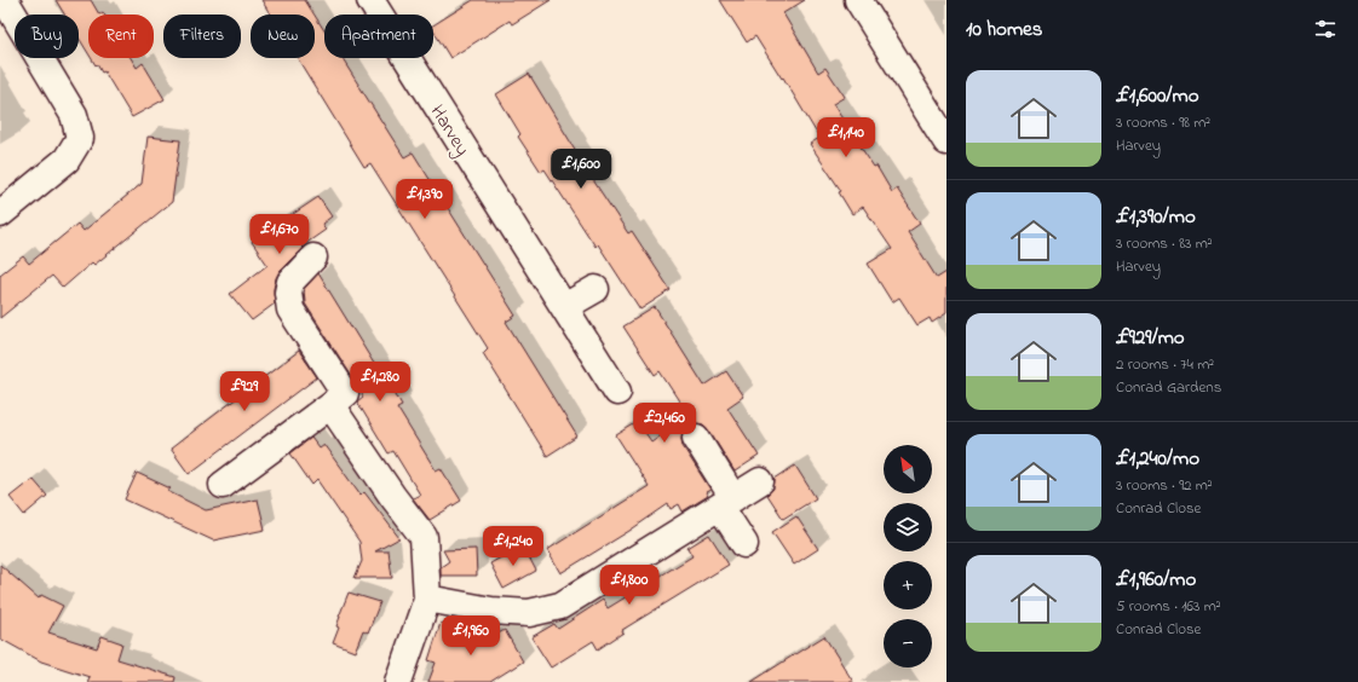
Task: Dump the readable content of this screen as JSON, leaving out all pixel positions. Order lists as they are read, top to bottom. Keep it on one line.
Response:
{"streets":{"street":["Harvey"]},"north":"top left","page":{"heading":"10 homes","chip":["Buy","Rent","Filters","New","Apartment"],"list":[{"name":"£1,600/mo","note":"3 rooms · 98 m² · Harvey"},{"name":"£1,390/mo","note":"3 rooms · 83 m² · Harvey"},{"name":"£929/mo","note":"2 rooms · 74 m² · Conrad Gardens"},{"name":"£1,240/mo","note":"3 rooms · 92 m² · Conrad Close"},{"name":"£1,960/mo","note":"5 rooms · 163 m² · Conrad Close"}],"price":["£1,140","£1,600","£1,390","£1,670","£1,280","£929","£2,460","£1,240","£1,800","£1,960"],"map_buttons":["+","−"]}}
